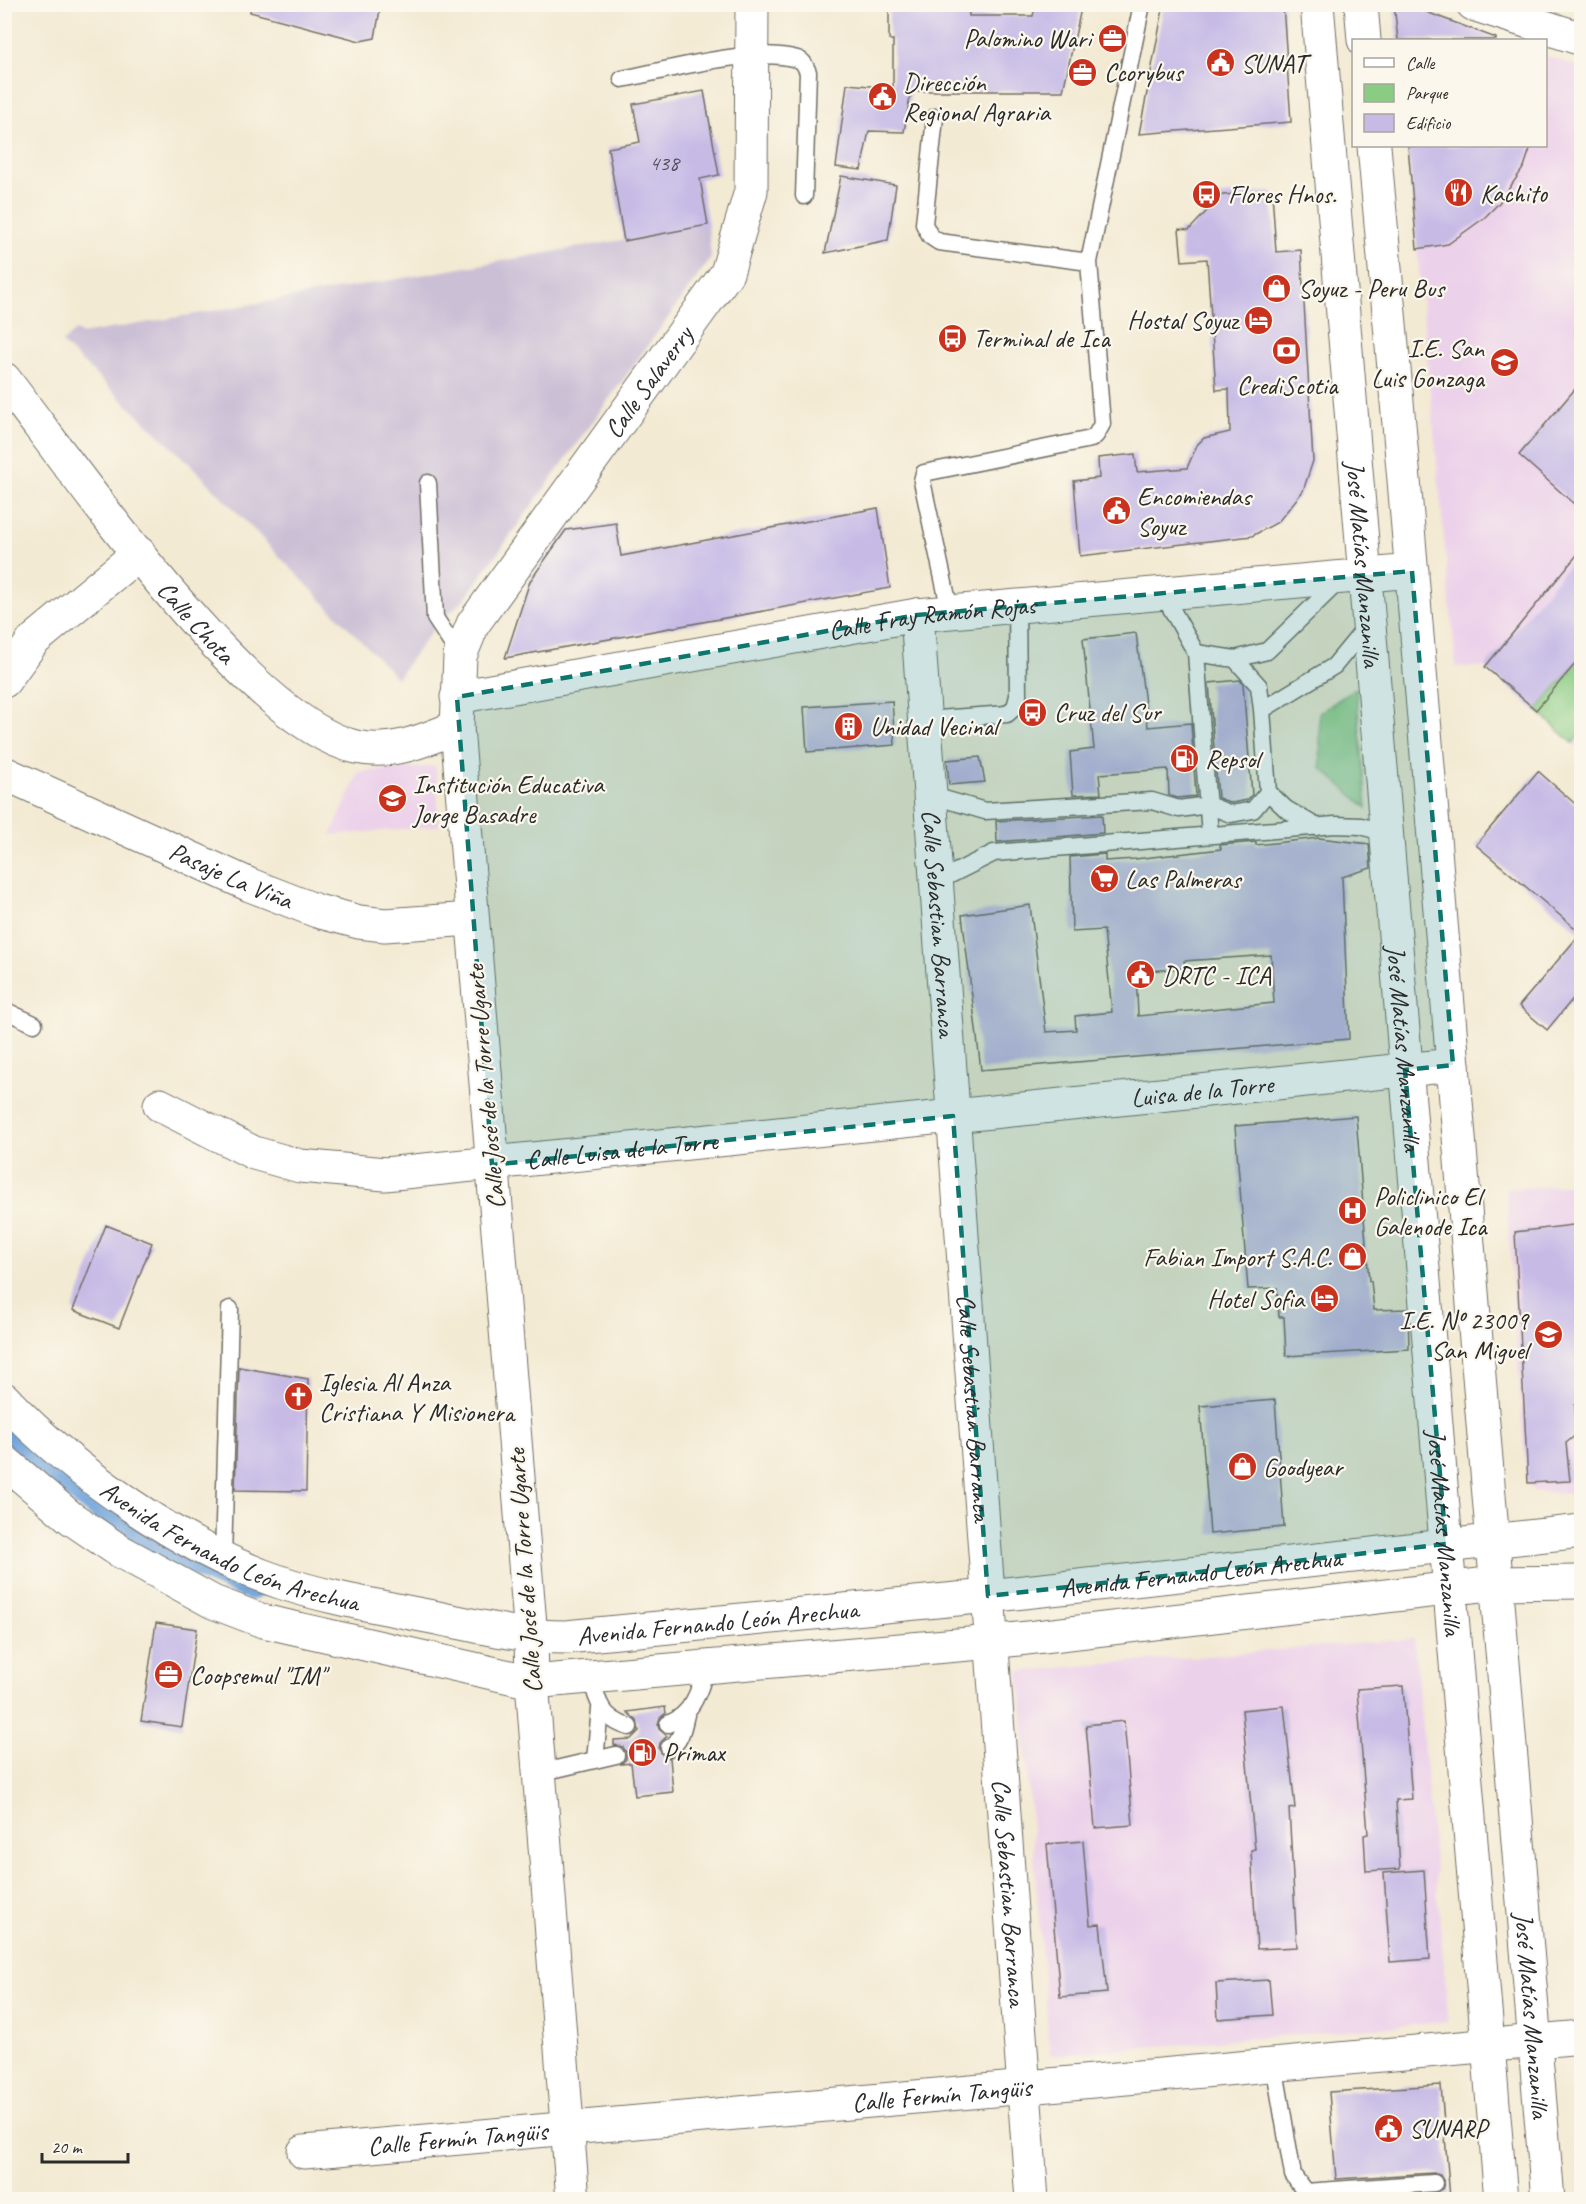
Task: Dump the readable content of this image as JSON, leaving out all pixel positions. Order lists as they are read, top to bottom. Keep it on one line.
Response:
{"streets":{"street":["Calle Salaverry","José Matías Manzanilla","Calle Fray Ramón Rojas","Calle Chota","Pasaje La Viña","Calle Sebastian Barranca","Calle José de la Torre Ugarte","Luisa de la Torre","Calle Luisa de la Torre","Avenida Fernando León Arechua","Calle Fermín Tangüis"]},"crossings":[["Calle Salaverry","Calle Fray Ramón Rojas"],["Calle Salaverry","Calle Chota"],["Calle Salaverry","Calle José de la Torre Ugarte"],["José Matías Manzanilla","Calle Fray Ramón Rojas"],["José Matías Manzanilla","Luisa de la Torre"],["José Matías Manzanilla","Avenida Fernando León Arechua"],["José Matías Manzanilla","Calle Fermín Tangüis"],["Calle Fray Ramón Rojas","Calle Chota"],["Calle Fray Ramón Rojas","Calle Sebastian Barranca"],["Calle Fray Ramón Rojas","Calle José de la Torre Ugarte"],["Calle Chota","Calle José de la Torre Ugarte"],["Pasaje La Viña","Calle José de la Torre Ugarte"],["Calle Sebastian Barranca","Luisa de la Torre"],["Calle Sebastian Barranca","Calle Luisa de la Torre"],["Calle Sebastian Barranca","Avenida Fernando León Arechua"],["Calle Sebastian Barranca","Calle Fermín Tangüis"],["Calle José de la Torre Ugarte","Calle Luisa de la Torre"],["Calle José de la Torre Ugarte","Avenida Fernando León Arechua"],["Calle José de la Torre Ugarte","Calle Fermín Tangüis"],["Luisa de la Torre","Calle Luisa de la Torre"]],"places":{"office":["Palomino Wari","Ccorybus","Coopsemul \"IM\""],"public building":["SUNAT","Dirección Regional Agraria","Encomiendas Soyuz","DRTC - ICA","SUNARP"],"restaurant":["Kachito"],"bus stop":["Flores Hnos.","Terminal de Ica","Cruz del Sur"],"shop":["Soyuz - Peru Bus","Fabian Import S.A.C.","Goodyear"],"hotel":["Hostal Soyuz","Hotel Sofia"],"bank":["CrediScotia"],"school or university":["I.E. San Luis Gonzaga","Institución Educativa Jorge Basadre","I.E. Nº 23009 San Miguel"],"building":["Unidad Vecinal"],"fuel station":["Repsol","Primax"],"supermarket":["Las Palmeras"],"hospital":["Policlinico El Galenode Ica"],"church":["Iglesia Al Anza Cristiana Y Misionera"]},"house_numbers":["438"],"legend":["Calle","Parque","Edificio"],"scale_bar":"20 m"}
